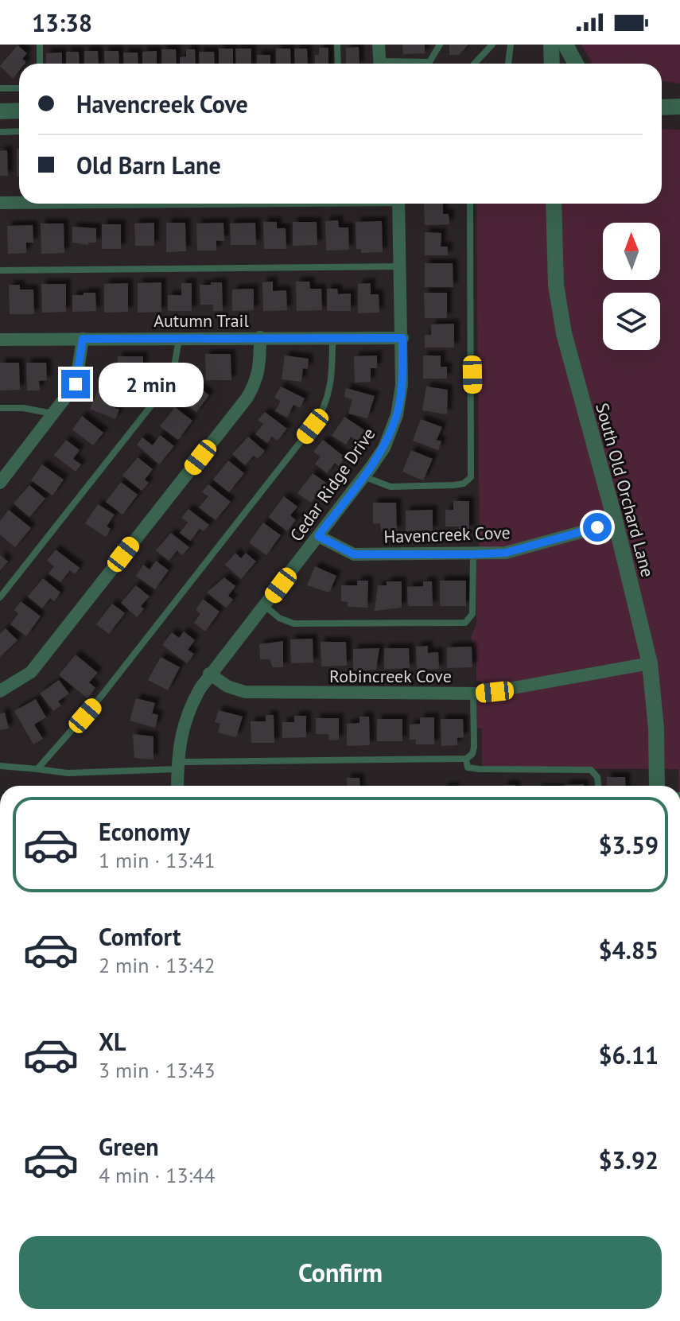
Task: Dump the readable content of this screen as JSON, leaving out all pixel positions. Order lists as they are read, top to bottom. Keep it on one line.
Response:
{"streets":{"street":["Autumn Trail","Cedar Ridge Drive","South Old Orchard Lane","Havencreek Cove","Robincreek Cove"]},"crossings":[["Autumn Trail","Cedar Ridge Drive"],["Cedar Ridge Drive","Havencreek Cove"],["Cedar Ridge Drive","Robincreek Cove"],["South Old Orchard Lane","Havencreek Cove"],["South Old Orchard Lane","Robincreek Cove"]],"north":"top","page":{"status":"13:38","banner":["Havencreek Cove","Old Barn Lane"],"bubble":"2 min","list":[{"name":"Economy","note":"1 min · 13:41","value":"$3.59"},{"name":"Comfort","note":"2 min · 13:42","value":"$4.85"},{"name":"XL","note":"3 min · 13:43","value":"$6.11"},{"name":"Green","note":"4 min · 13:44","value":"$3.92"}],"buttons":"Confirm"}}
